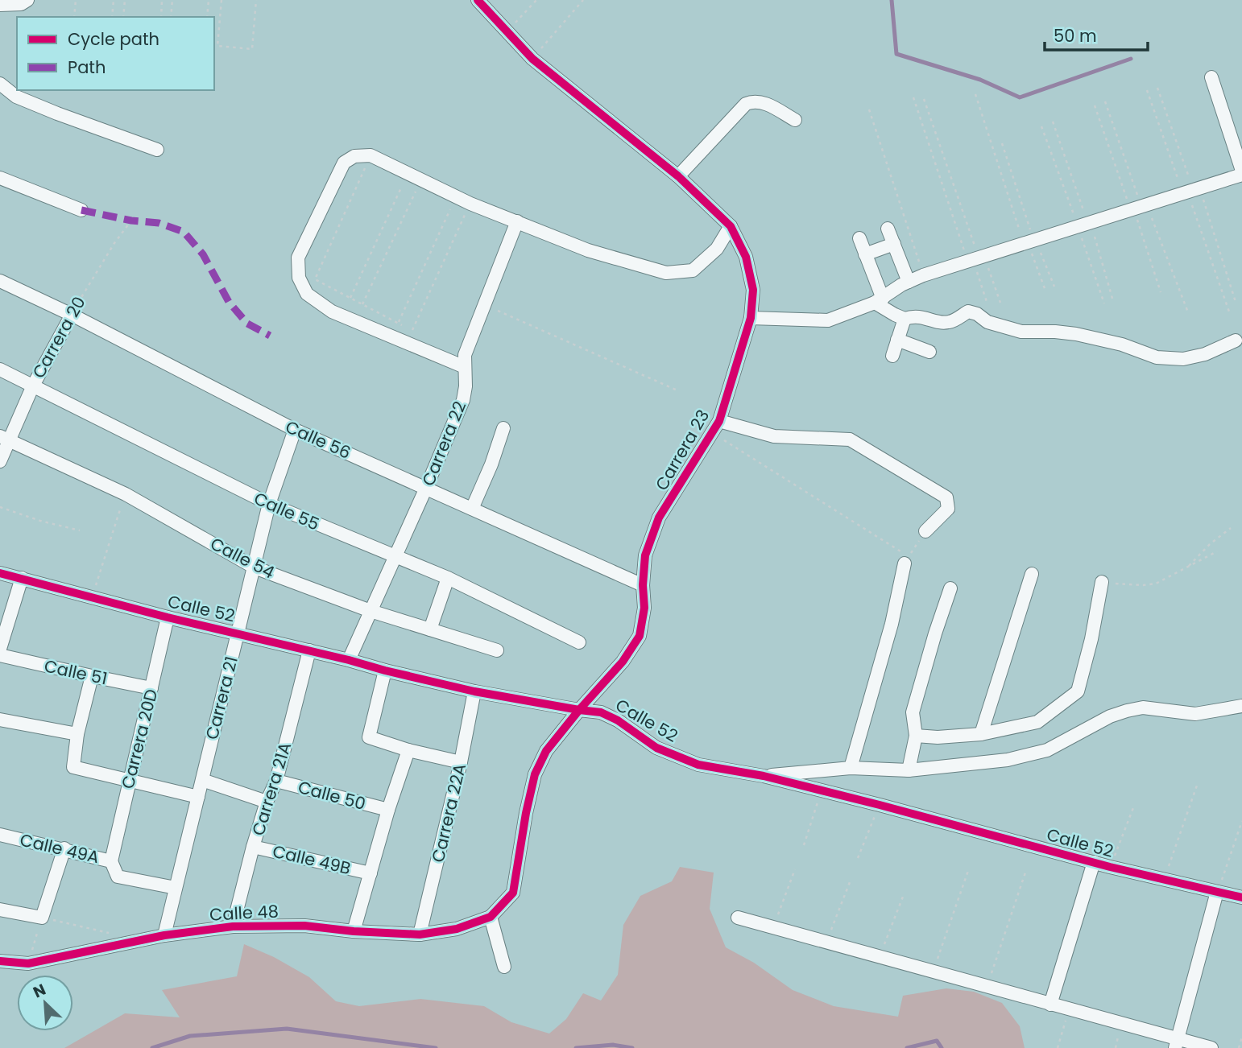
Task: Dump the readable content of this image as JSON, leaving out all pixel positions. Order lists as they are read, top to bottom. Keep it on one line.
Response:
{"streets":{"street":["Carrera 20","Calle 56","Carrera 22","Carrera 23","Calle 55","Calle 54","Calle 52","Calle 51","Carrera 21","Carrera 20D","Carrera 21A","Calle 50","Carrera 22A","Calle 49A","Calle 49B","Calle 48"]},"crossings":[["Carrera 20","Calle 56"],["Carrera 20","Calle 55"],["Carrera 20","Calle 54"],["Calle 56","Carrera 22"],["Calle 56","Carrera 23"],["Calle 56","Carrera 21"],["Carrera 22","Calle 55"],["Carrera 22","Calle 54"],["Carrera 22","Calle 52"],["Carrera 23","Calle 52"],["Carrera 23","Calle 48"],["Calle 55","Carrera 21"],["Calle 54","Carrera 21"],["Calle 52","Carrera 21"],["Calle 52","Carrera 20D"],["Calle 52","Carrera 21A"],["Calle 52","Carrera 22A"],["Calle 51","Carrera 20D"],["Carrera 21","Calle 49A"],["Carrera 21","Calle 48"],["Carrera 20D","Calle 49A"],["Carrera 21A","Calle 50"],["Carrera 21A","Calle 49B"],["Carrera 21A","Calle 48"],["Carrera 22A","Calle 48"]],"legend":["Cycle path","Path"],"scale_bar":"50 m","north":"top left"}
